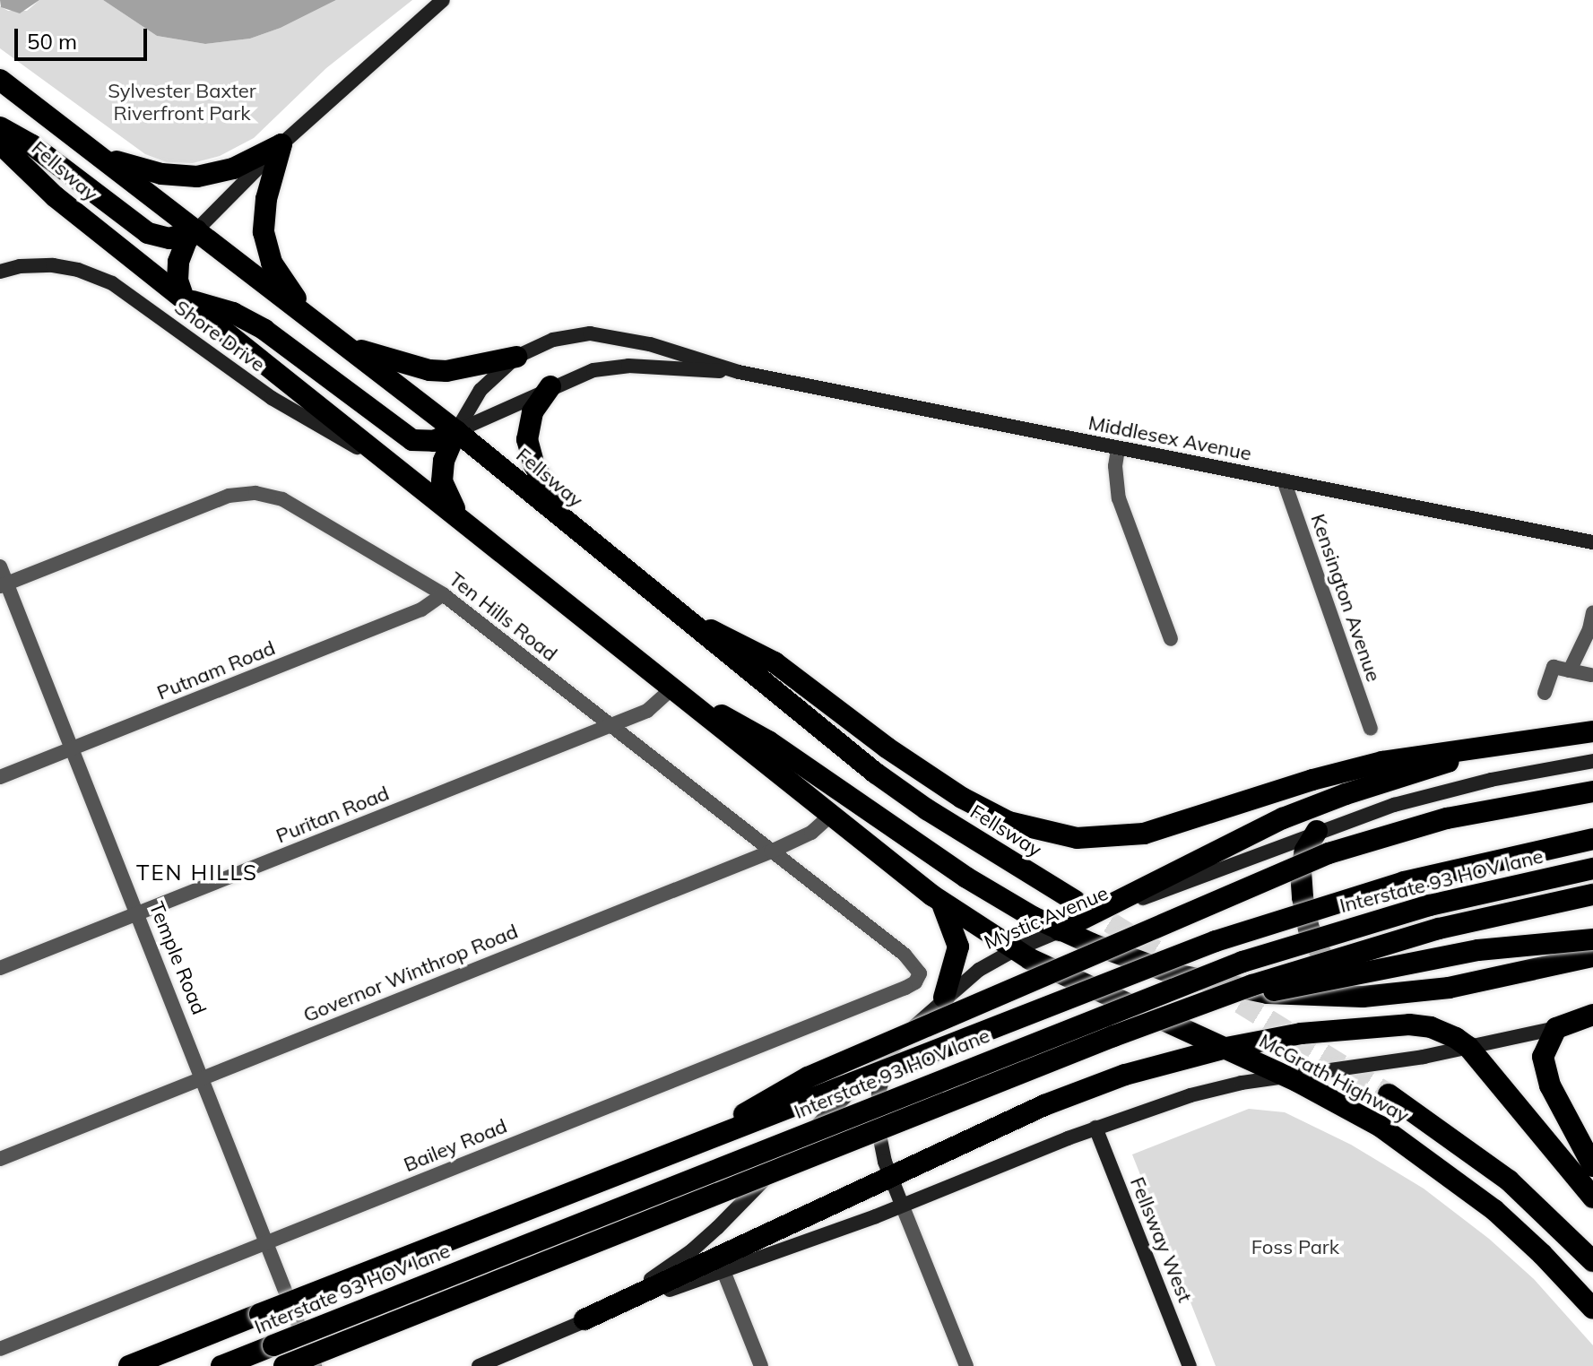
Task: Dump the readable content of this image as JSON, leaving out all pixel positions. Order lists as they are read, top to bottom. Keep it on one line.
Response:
{"streets":{"highway":["Fellsway","Interstate 93 HOV lane","McGrath Highway"],"main road":["Shore Drive","Middlesex Avenue","Mystic Avenue","Fellsway West"],"street":["Kensington Avenue","Ten Hills Road","Putnam Road","Puritan Road","Temple Road","Governor Winthrop Road","Bailey Road"]},"crossings":[["Fellsway","Shore Drive"],["Fellsway","Middlesex Avenue"],["Fellsway","Puritan Road"],["Fellsway","Mystic Avenue"],["Fellsway","Governor Winthrop Road"],["Fellsway","McGrath Highway"],["Middlesex Avenue","Kensington Avenue"],["Ten Hills Road","Putnam Road"],["Ten Hills Road","Puritan Road"],["Ten Hills Road","Temple Road"],["Ten Hills Road","Governor Winthrop Road"],["Ten Hills Road","Bailey Road"],["Putnam Road","Temple Road"],["Puritan Road","Temple Road"],["Mystic Avenue","McGrath Highway"],["Mystic Avenue","Fellsway West"],["Temple Road","Governor Winthrop Road"],["Temple Road","Bailey Road"]],"districts":["TEN HILLS"],"parks":["Sylvester Baxter Riverfront Park","Foss Park"],"scale_bar":"50 m"}
